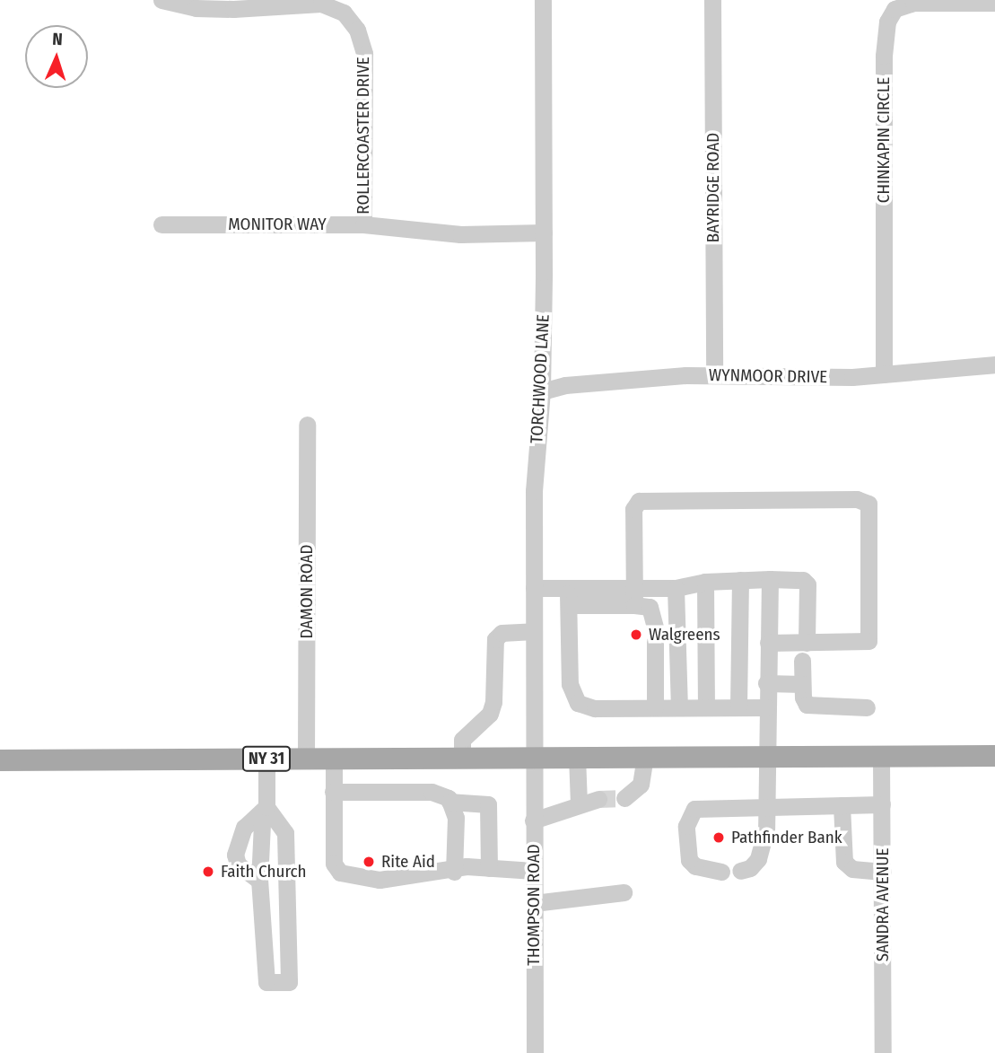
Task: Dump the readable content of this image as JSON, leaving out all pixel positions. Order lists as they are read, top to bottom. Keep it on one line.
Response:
{"streets":{"main road":["NY 31"],"street":["ROLLERCOASTER DRIVE","CHINKAPIN CIRCLE","BAYRIDGE ROAD","MONITOR WAY","WYNMOOR DRIVE","TORCHWOOD LANE","DAMON ROAD","THOMPSON ROAD","SANDRA AVENUE"]},"crossings":[["ROLLERCOASTER DRIVE","MONITOR WAY"],["CHINKAPIN CIRCLE","WYNMOOR DRIVE"],["BAYRIDGE ROAD","WYNMOOR DRIVE"],["MONITOR WAY","TORCHWOOD LANE"],["WYNMOOR DRIVE","TORCHWOOD LANE"],["TORCHWOOD LANE","NY 31"],["TORCHWOOD LANE","THOMPSON ROAD"],["DAMON ROAD","NY 31"],["NY 31","THOMPSON ROAD"],["NY 31","SANDRA AVENUE"]],"places":["Walgreens","Pathfinder Bank","Rite Aid","Faith Church"],"north":"top"}
